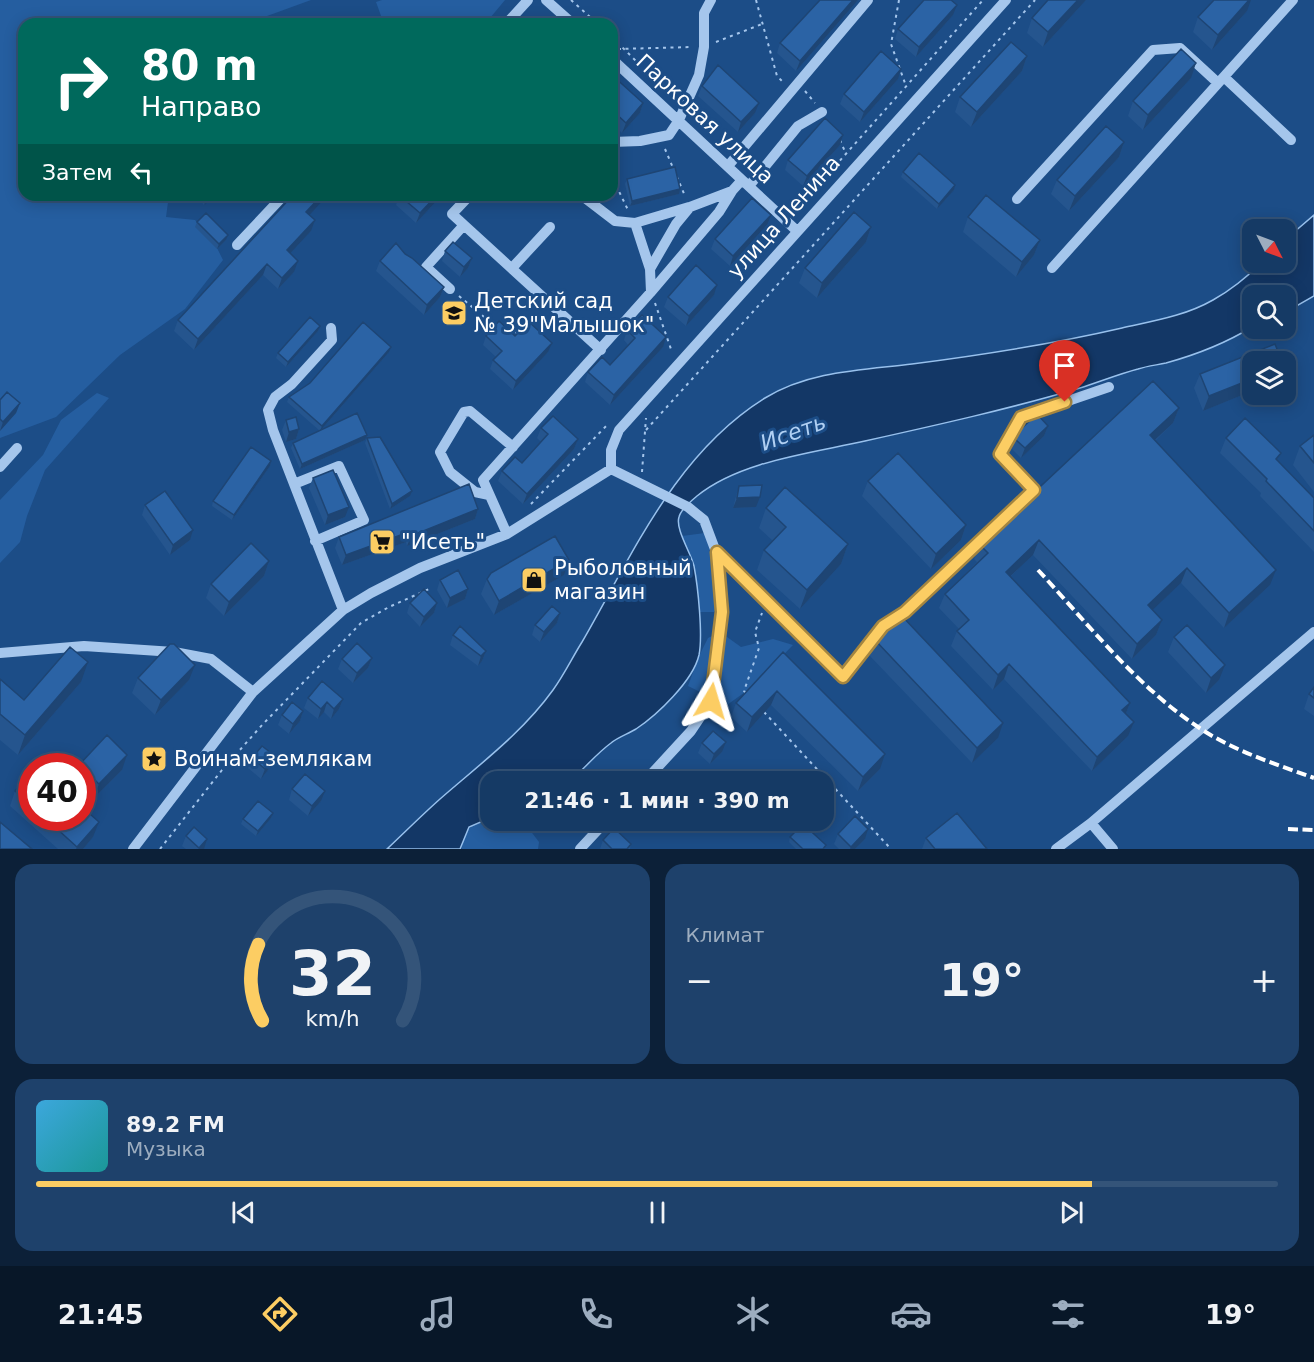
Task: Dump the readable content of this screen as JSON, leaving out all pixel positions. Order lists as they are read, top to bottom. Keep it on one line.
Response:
{"streets":{"street":["Парковая улица","улица Ленина"]},"crossings":[["Парковая улица","улица Ленина"]],"water":["Исеть"],"places":{"school or university":["Детский сад № 39\"Малышок\""],"supermarket":["\"Исеть\""],"shop":["Рыболовный магазин"],"place":["Воинам-землякам"]},"north":"bottom right","page":{"turn":["80 m","Направо"],"then":"Затем","limit":"40","trip":"21:46 · 1 мин · 390 m","tile":"Климат","heat":["−","19°","+"],"song":["89.2 FM","Музыка"],"tabs":["21:45","19°"],"gauge":["32","km/h"]}}
